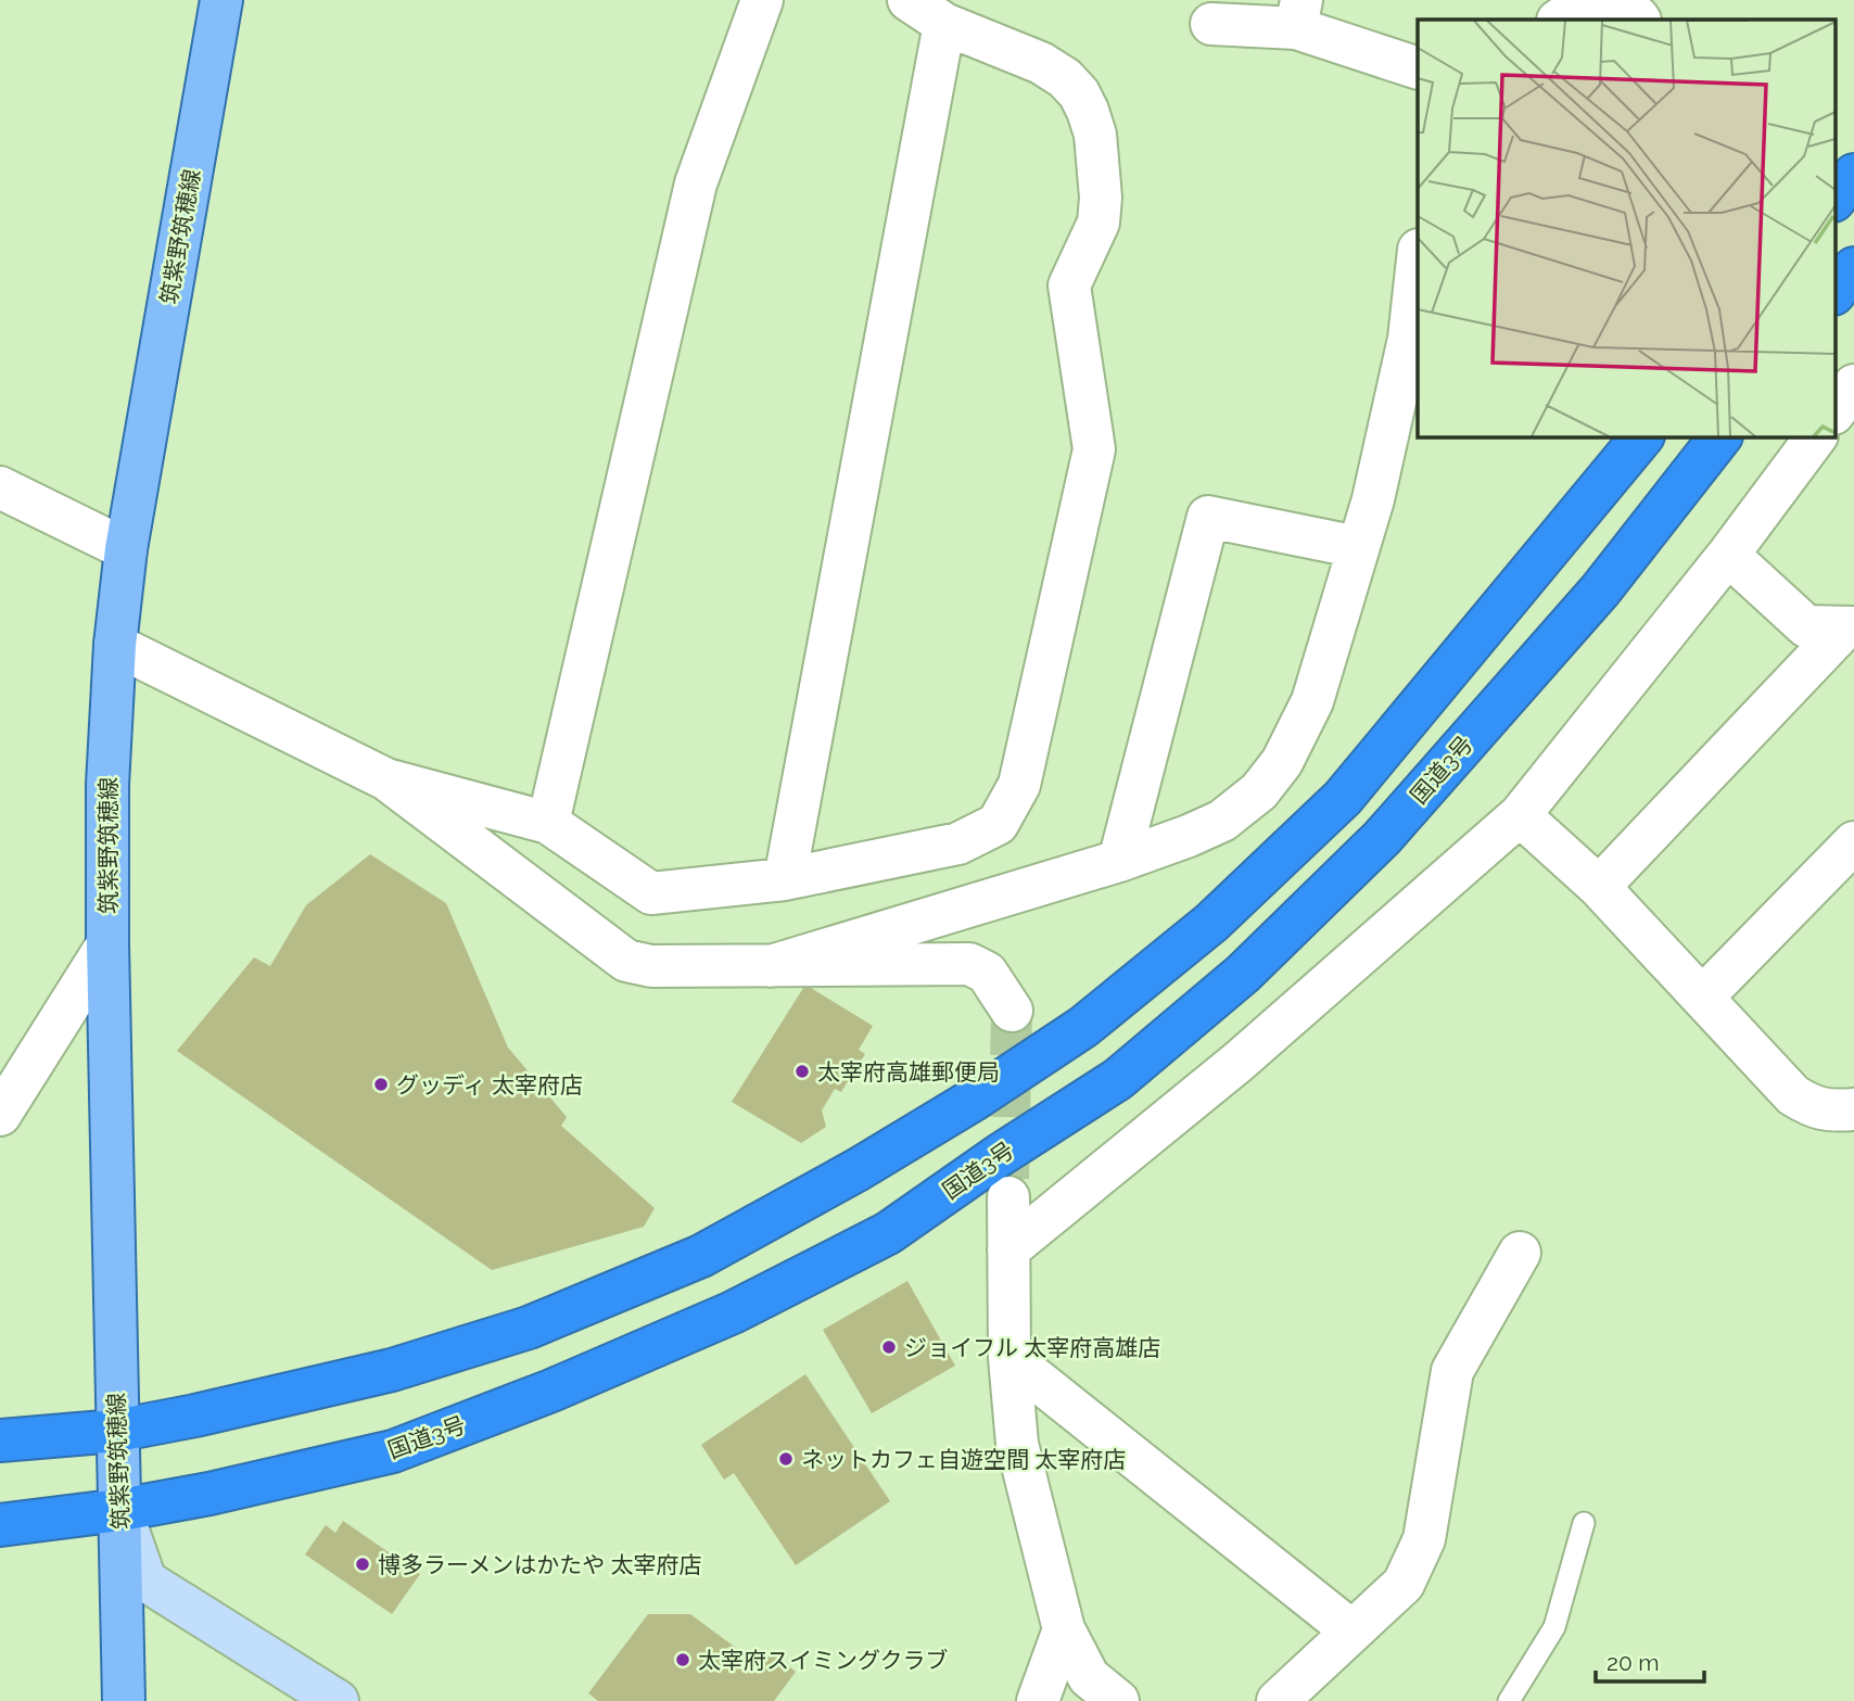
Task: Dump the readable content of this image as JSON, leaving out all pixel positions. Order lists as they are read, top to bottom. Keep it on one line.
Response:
{"streets":{"highway":["国道3号"],"main road":["筑紫野筑穂線"]},"crossings":[["筑紫野筑穂線","国道3号"]],"places":["太宰府高雄郵便局","グッディ 太宰府店","ジョイフル 太宰府高雄店","ネットカフェ自遊空間 太宰府店","博多ラーメンはかたや 太宰府店","太宰府スイミングクラブ"],"scale_bar":"20 m"}
